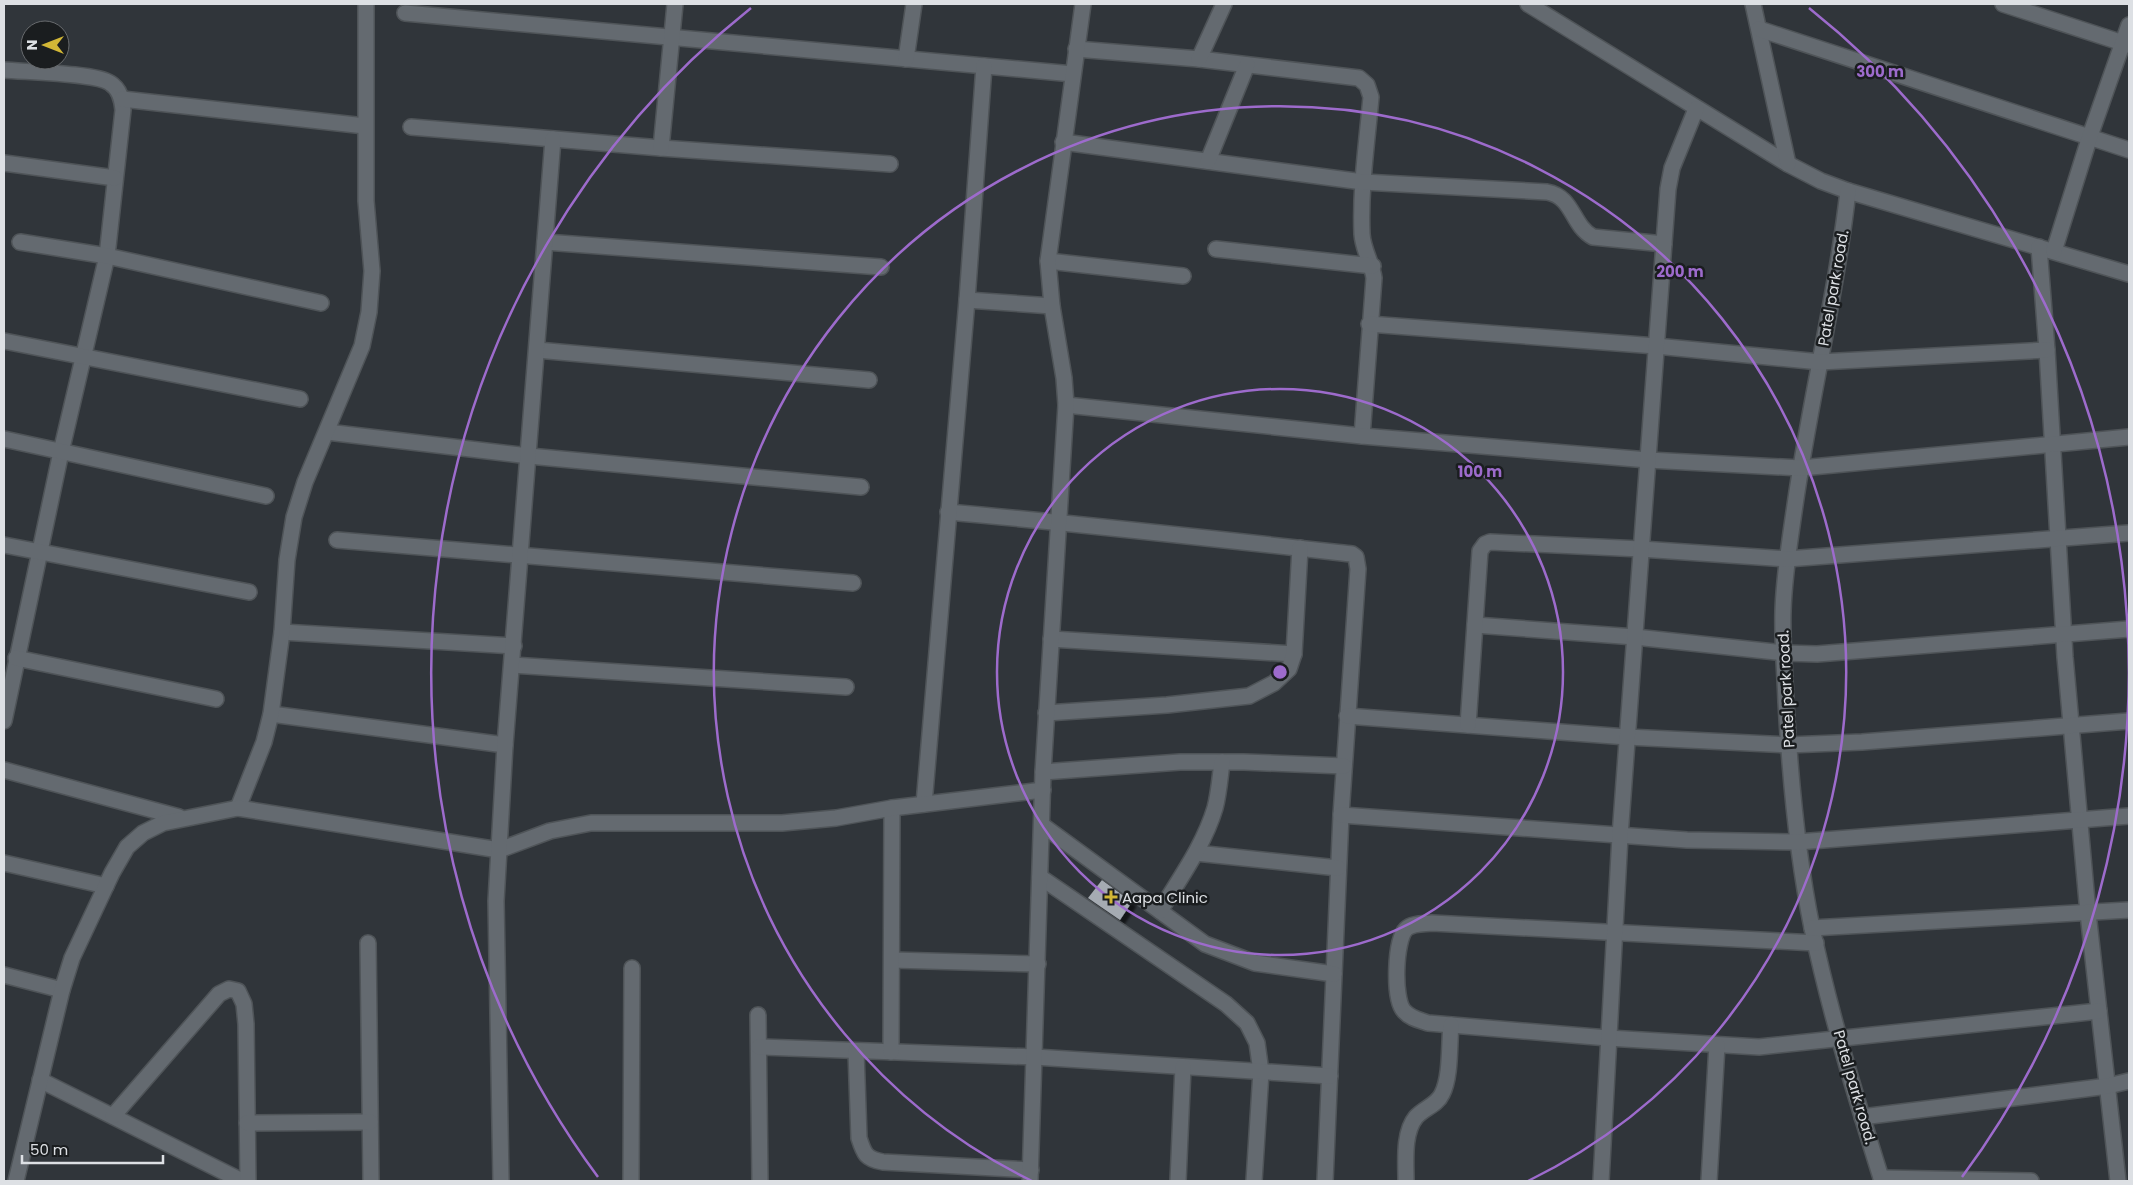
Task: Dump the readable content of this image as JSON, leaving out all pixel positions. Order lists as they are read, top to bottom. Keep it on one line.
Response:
{"streets":{"street":["Patel park road."]},"places":{"health":["Aapa Clinic"]},"scale_bar":"50 m","north":"left","rings":["300 m","200 m","100 m"]}
